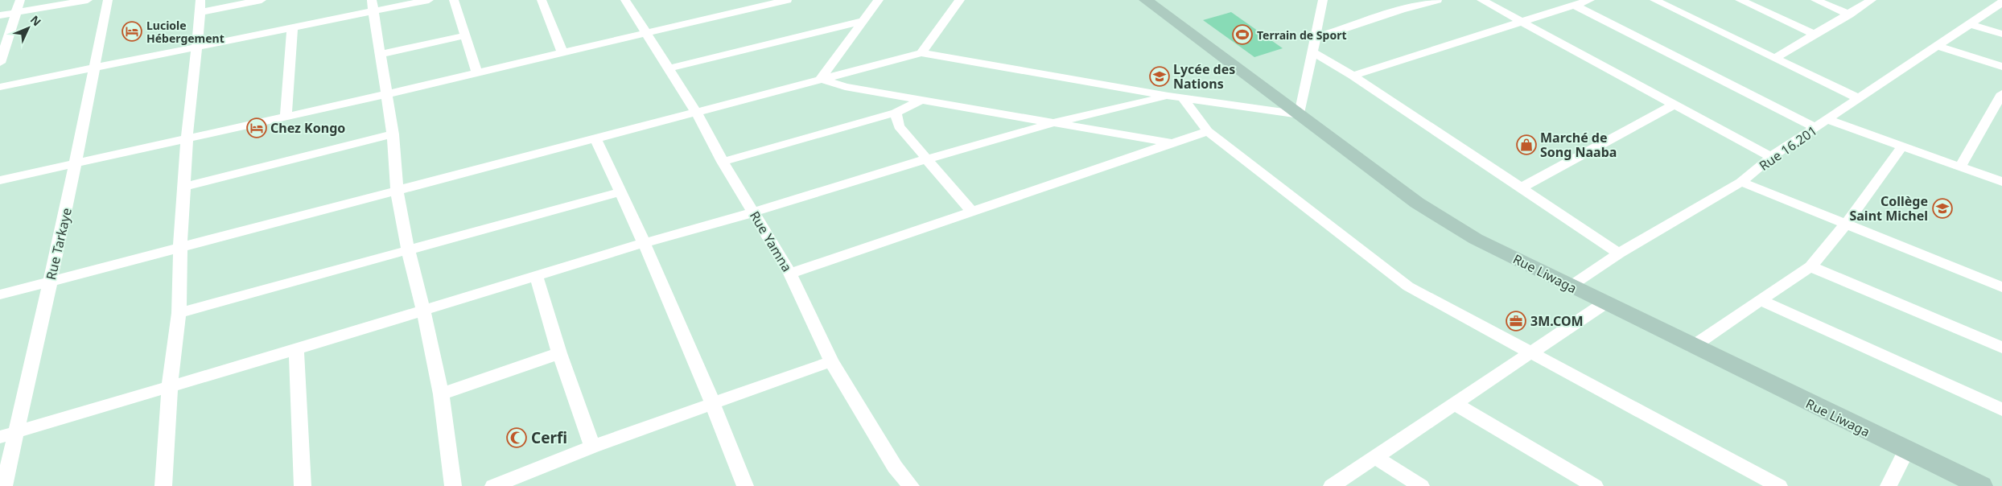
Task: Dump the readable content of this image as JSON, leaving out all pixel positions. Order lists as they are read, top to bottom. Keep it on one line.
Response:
{"streets":{"main road":["Rue Liwaga"],"street":["Rue 16.201","Rue Yamna","Rue Tarkaye"]},"crossings":[["Rue 16.201","Rue Liwaga"]],"places":{"hotel":["Luciole Hébergement","Chez Kongo"],"sports":["Terrain de Sport"],"school or university":["Lycée des Nations","Collège Saint Michel"],"shop":["Marché de Song Naaba"],"office":["3M.COM"],"mosque":["Cerfi"]},"north":"top right"}
